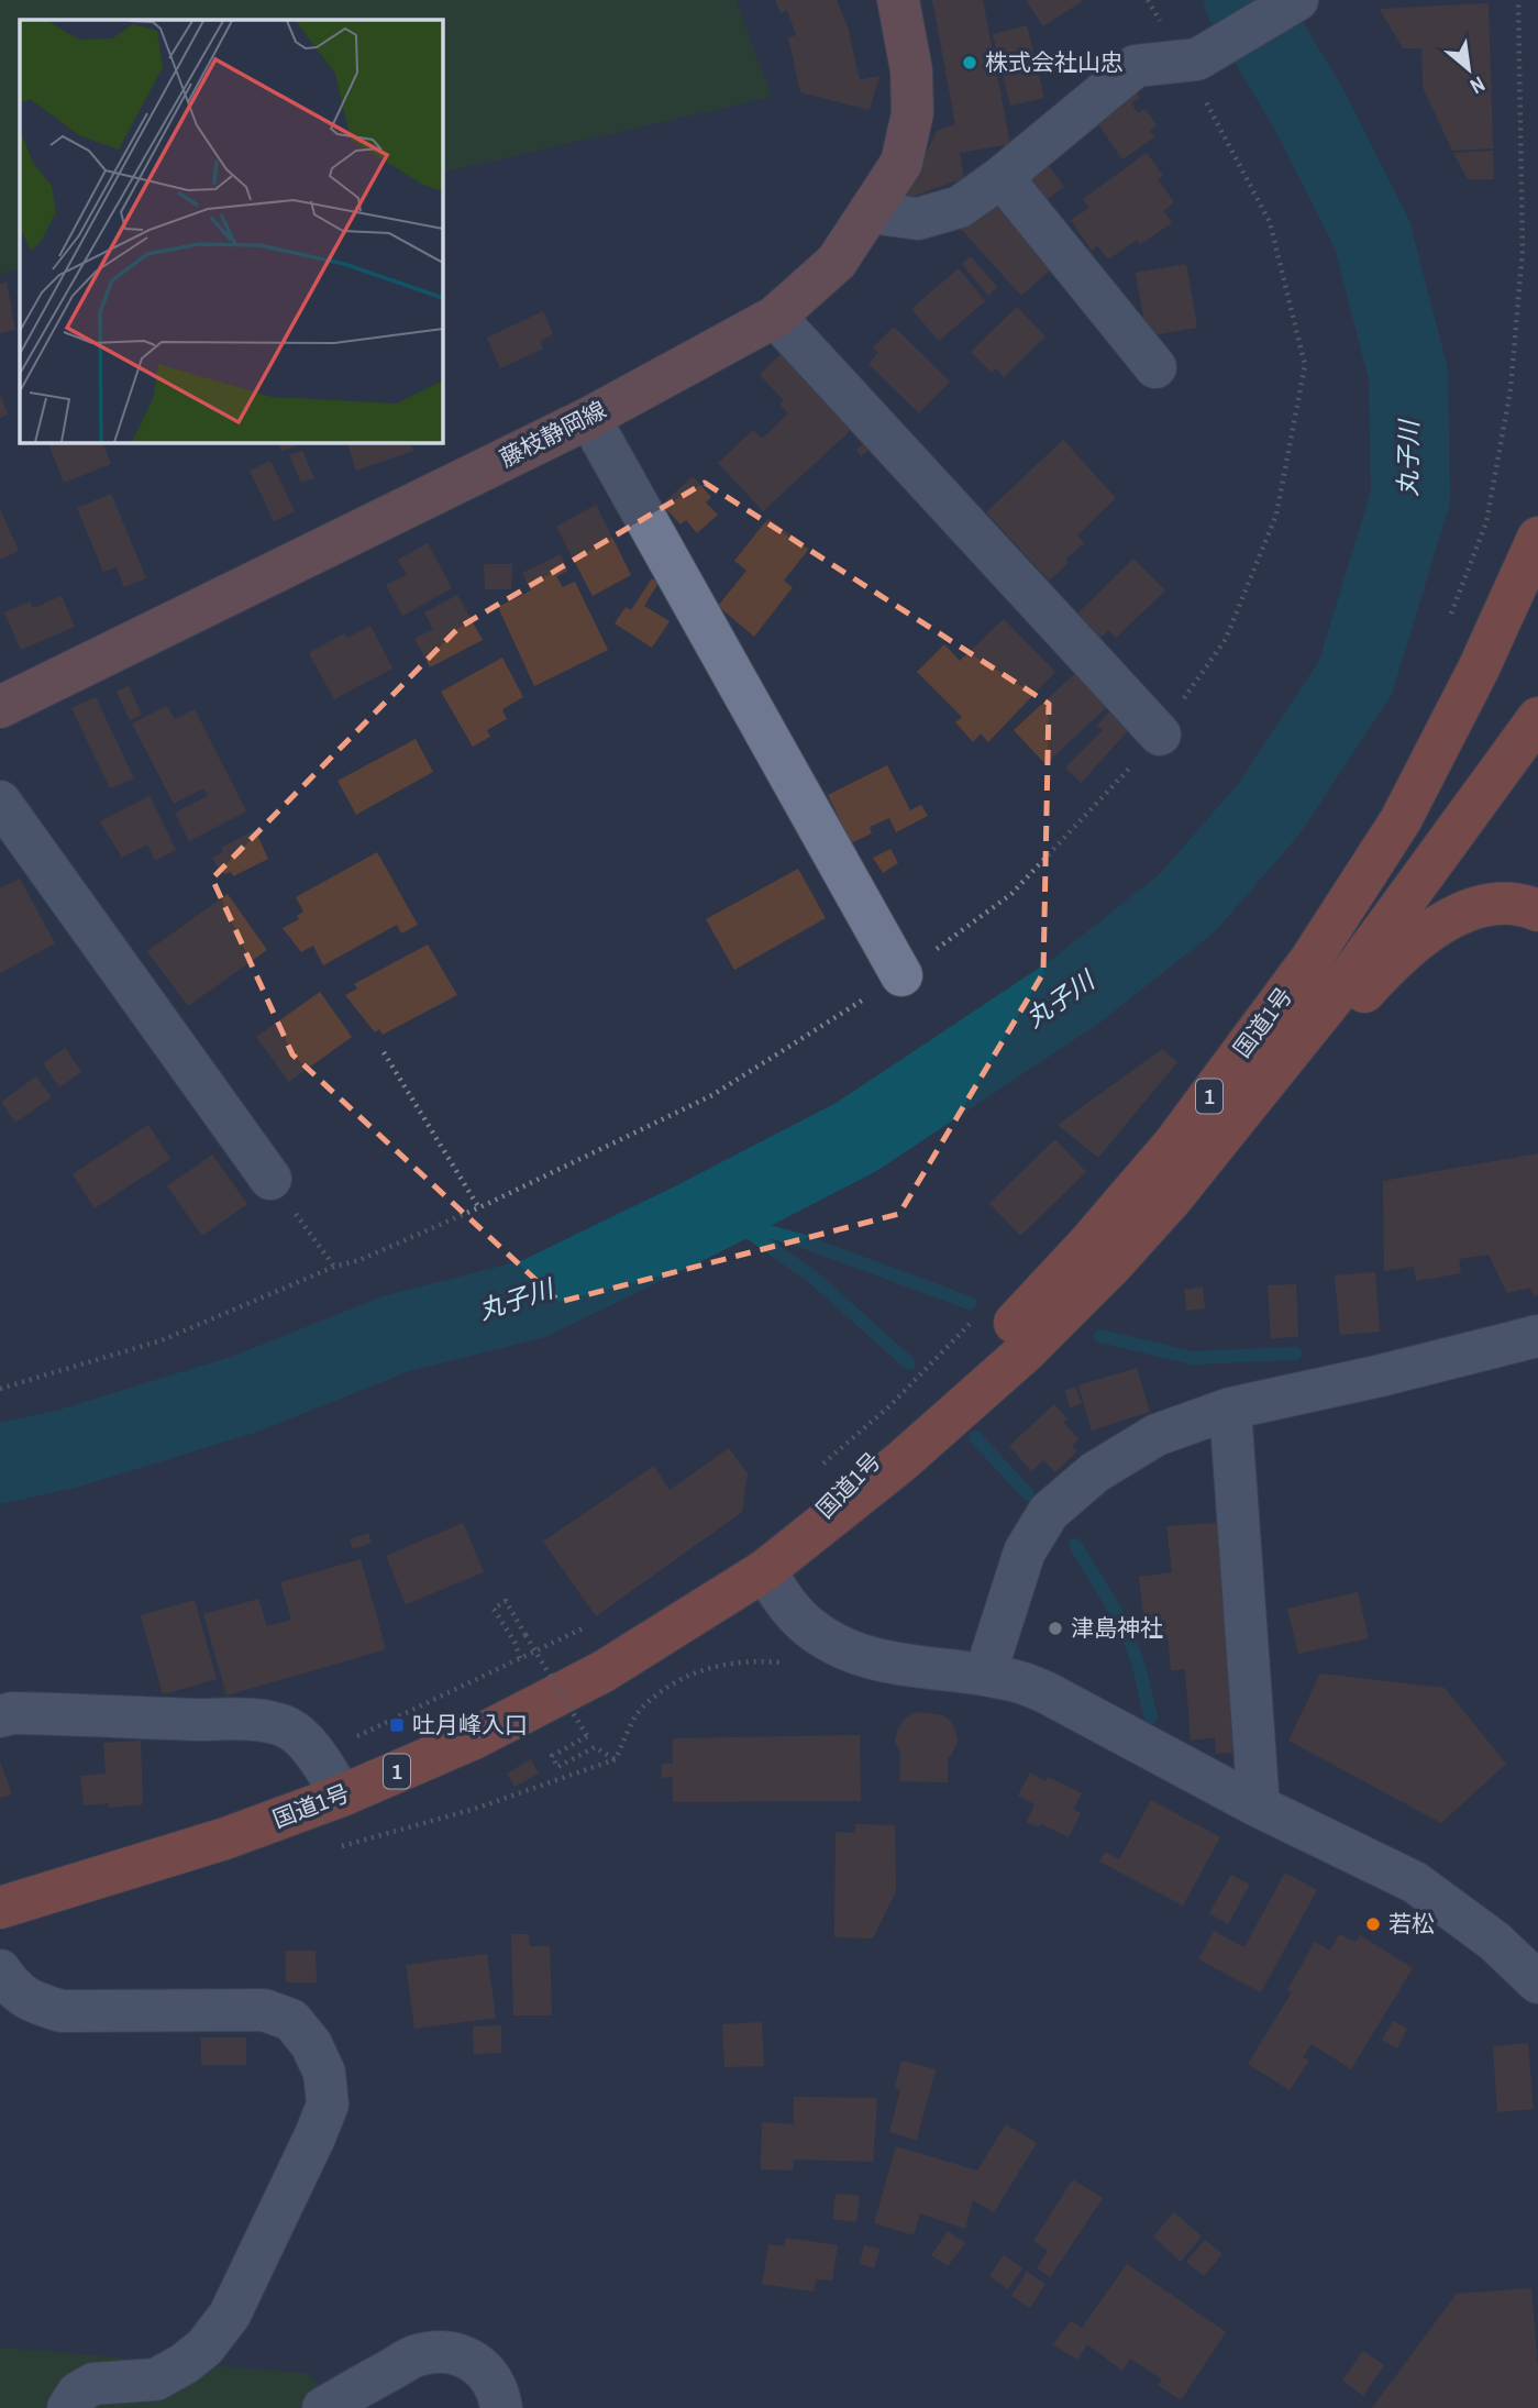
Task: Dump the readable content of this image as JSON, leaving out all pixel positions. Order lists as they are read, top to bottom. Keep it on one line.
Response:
{"streets":{"highway":["国道1号","1"],"main road":["藤枝静岡線"]},"water":["丸子川"],"places":{"other":["株式会社山忠","津島神社","若松"],"transit":["吐月峰入口"]},"north":"bottom right"}
